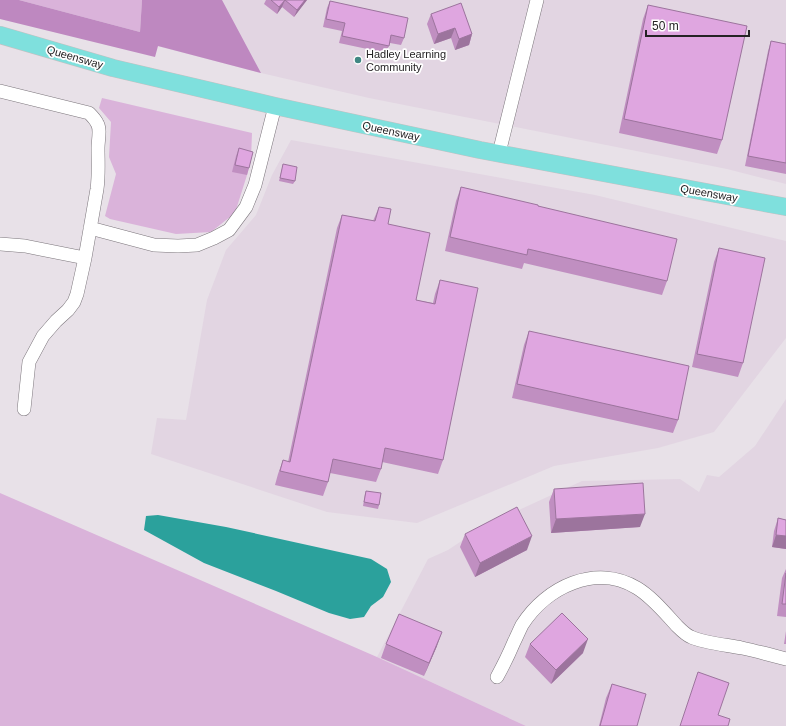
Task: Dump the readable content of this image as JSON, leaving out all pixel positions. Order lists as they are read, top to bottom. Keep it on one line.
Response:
{"streets":{"main road":["Queensway"]},"places":["Hadley Learning Community"],"scale_bar":"50 m"}
